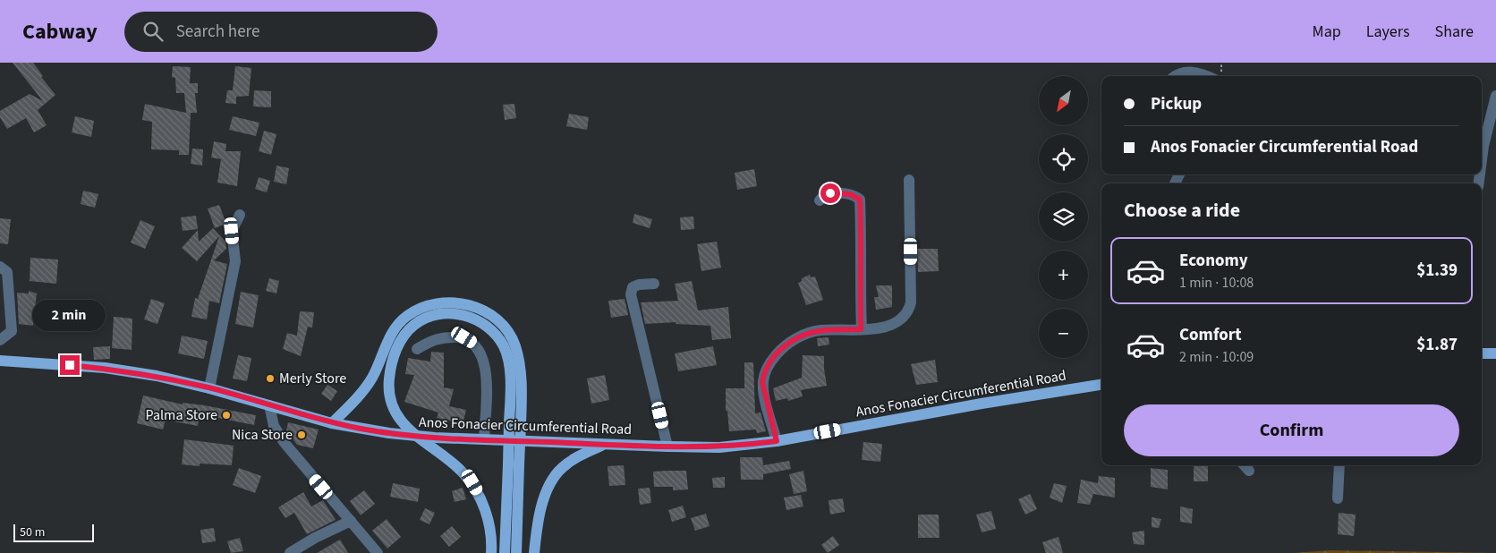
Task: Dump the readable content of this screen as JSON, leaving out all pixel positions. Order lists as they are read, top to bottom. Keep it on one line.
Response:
{"streets":{"main road":["Anos Fonacier Circumferential Road"]},"places":["Merly Store","Palma Store","Nica Store"],"scale_bar":"50 m","north":"bottom left","page":{"header":"Cabway","search":"Search here","nav":["Map","Layers","Share"],"map_buttons":["+","−"],"banner":["Pickup","Anos Fonacier Circumferential Road"],"heading":"Choose a ride","list":[{"name":"Economy","note":"1 min · 10:08","value":"$1.39"},{"name":"Comfort","note":"2 min · 10:09","value":"$1.87"}],"bubble":"2 min","buttons":"Confirm","scale":"50 m"}}
